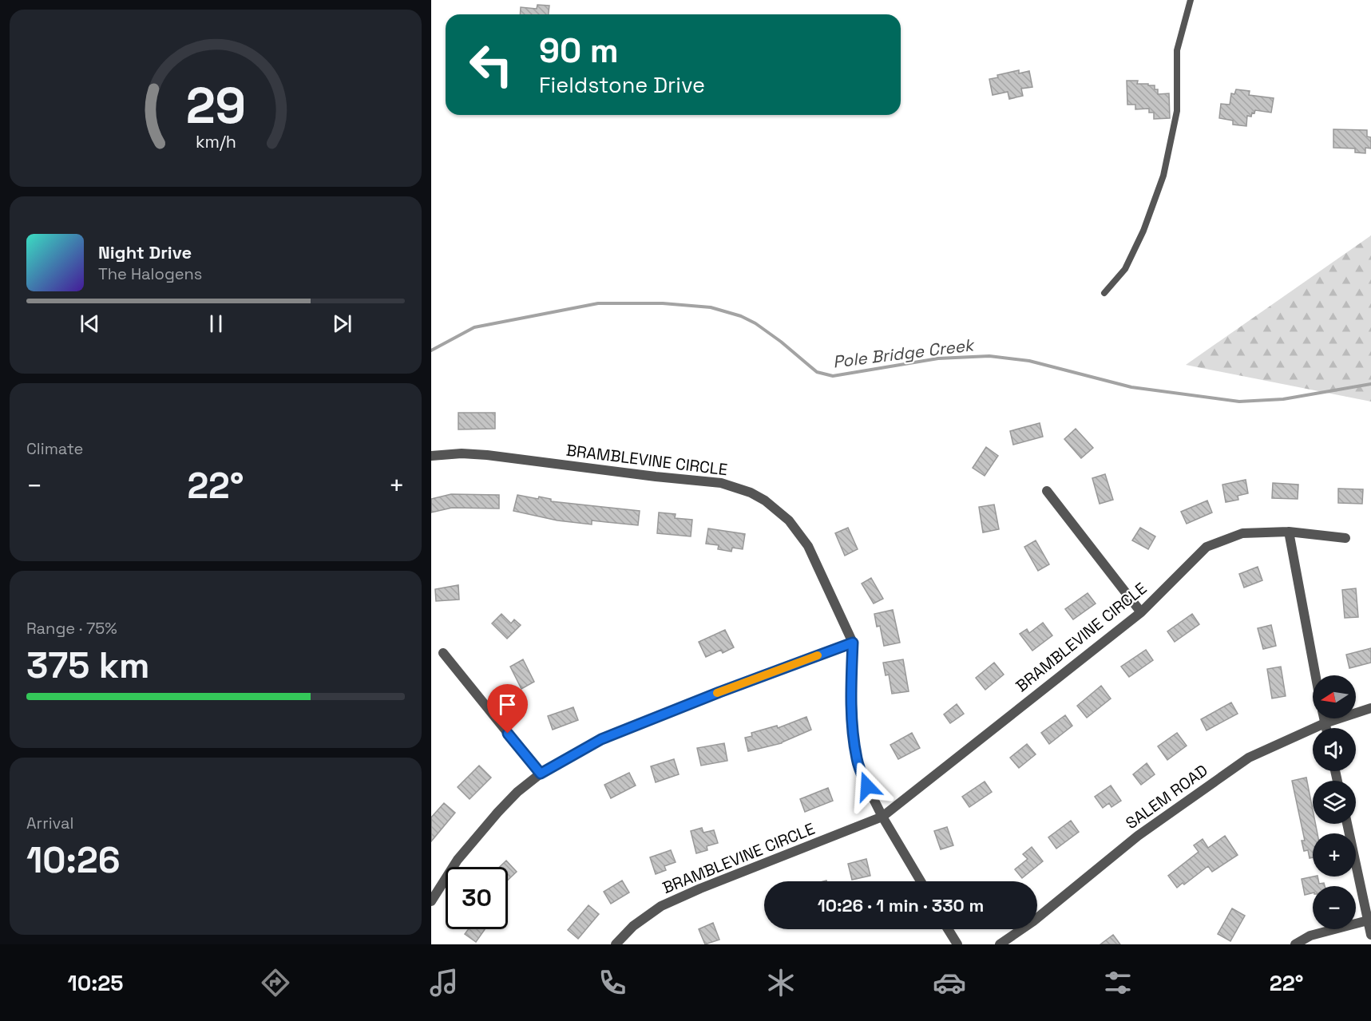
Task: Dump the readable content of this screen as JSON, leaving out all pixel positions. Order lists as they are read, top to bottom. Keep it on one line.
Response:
{"streets":{"street":["BRAMBLEVINE CIRCLE","SALEM ROAD"]},"water":["Pole Bridge Creek"],"north":"left","page":{"turn":["90 m","Fieldstone Drive"],"song":["Night Drive","The Halogens"],"tile":["Climate",["Range · 75%","375 km"],["Arrival","10:26"]],"heat":["−","22°","+"],"map_buttons":["+","−"],"limit":"30","trip":"10:26 · 1 min · 330 m","tabs":["10:25","22°"],"gauge":["29","km/h"]}}
